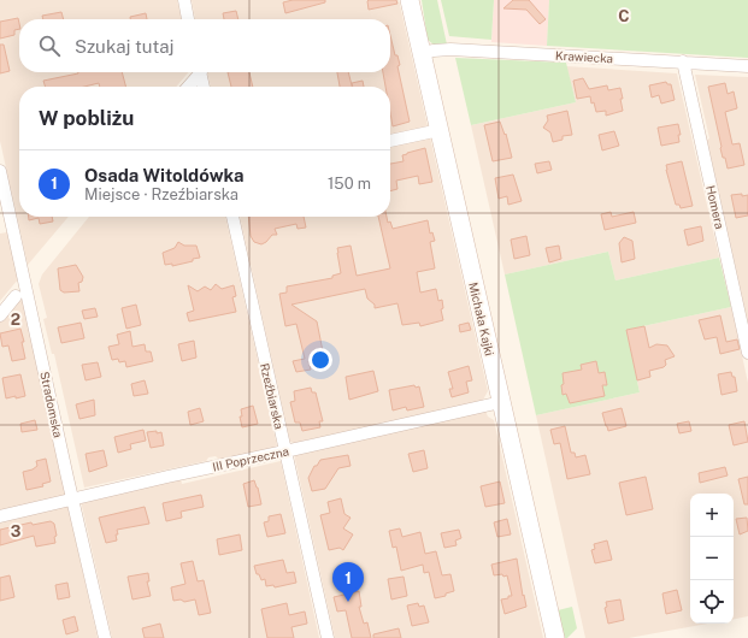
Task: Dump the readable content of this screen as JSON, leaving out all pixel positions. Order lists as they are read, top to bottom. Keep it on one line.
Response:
{"streets":{"street":["Krawiecka","Homera","Michała Kajki","Rzeźbiarska","Stradomska","III Poprzeczna"]},"crossings":[["Krawiecka","Homera"],["Krawiecka","Michała Kajki"],["Michała Kajki","III Poprzeczna"],["Rzeźbiarska","III Poprzeczna"],["Stradomska","III Poprzeczna"]],"page":{"search":"Szukaj tutaj","heading":"W pobliżu","list":[{"mark":"1","name":"Osada Witoldówka","note":"Miejsce · Rzeźbiarska","value":"150 m"}],"map_buttons":["+","−"],"pins":"1"},"grid":{"columns":["C"],"rows":["2","3"]}}
